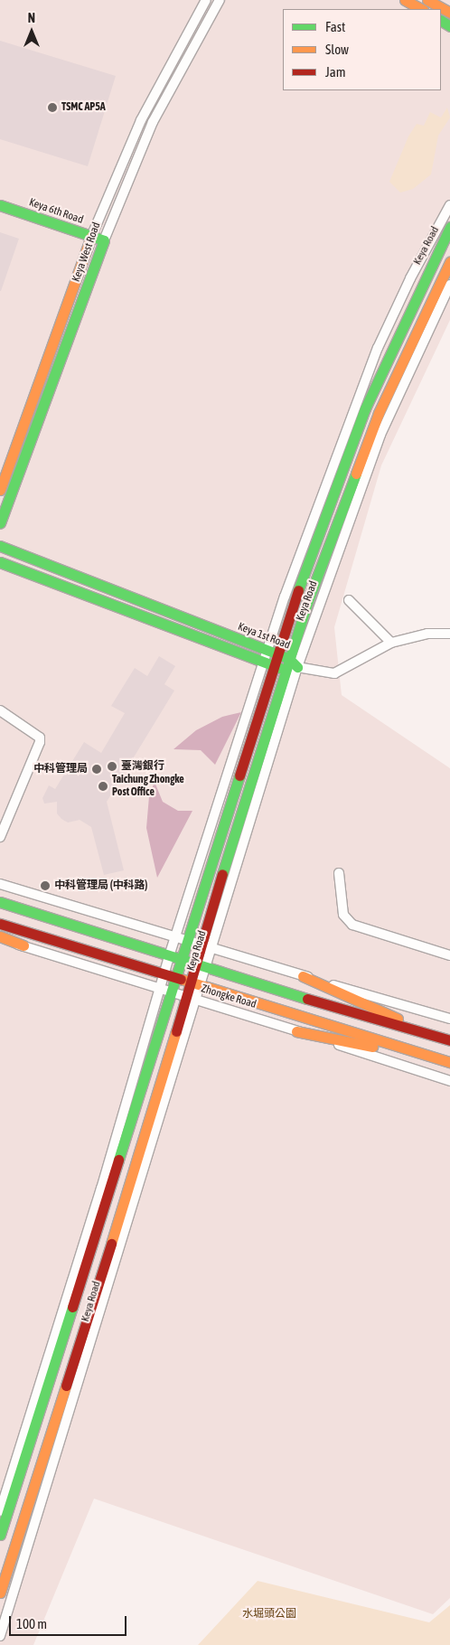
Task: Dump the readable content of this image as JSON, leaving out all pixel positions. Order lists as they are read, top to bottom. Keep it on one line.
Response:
{"streets":{"street":["Keya 6th Road","Keya Road","Keya West Road","Keya 1st Road","Zhongke Road"]},"crossings":[["Keya 6th Road","Keya West Road"],["Keya Road","Keya 1st Road"],["Keya Road","Zhongke Road"]],"parks":["水堀頭公園"],"places":["TSMC AP5A","臺灣銀行","中科管理局","Taichung Zhongke Post Office","中科管理局 (中科路)"],"legend":["Fast","Slow","Jam"],"scale_bar":"100 m","north":"top"}
